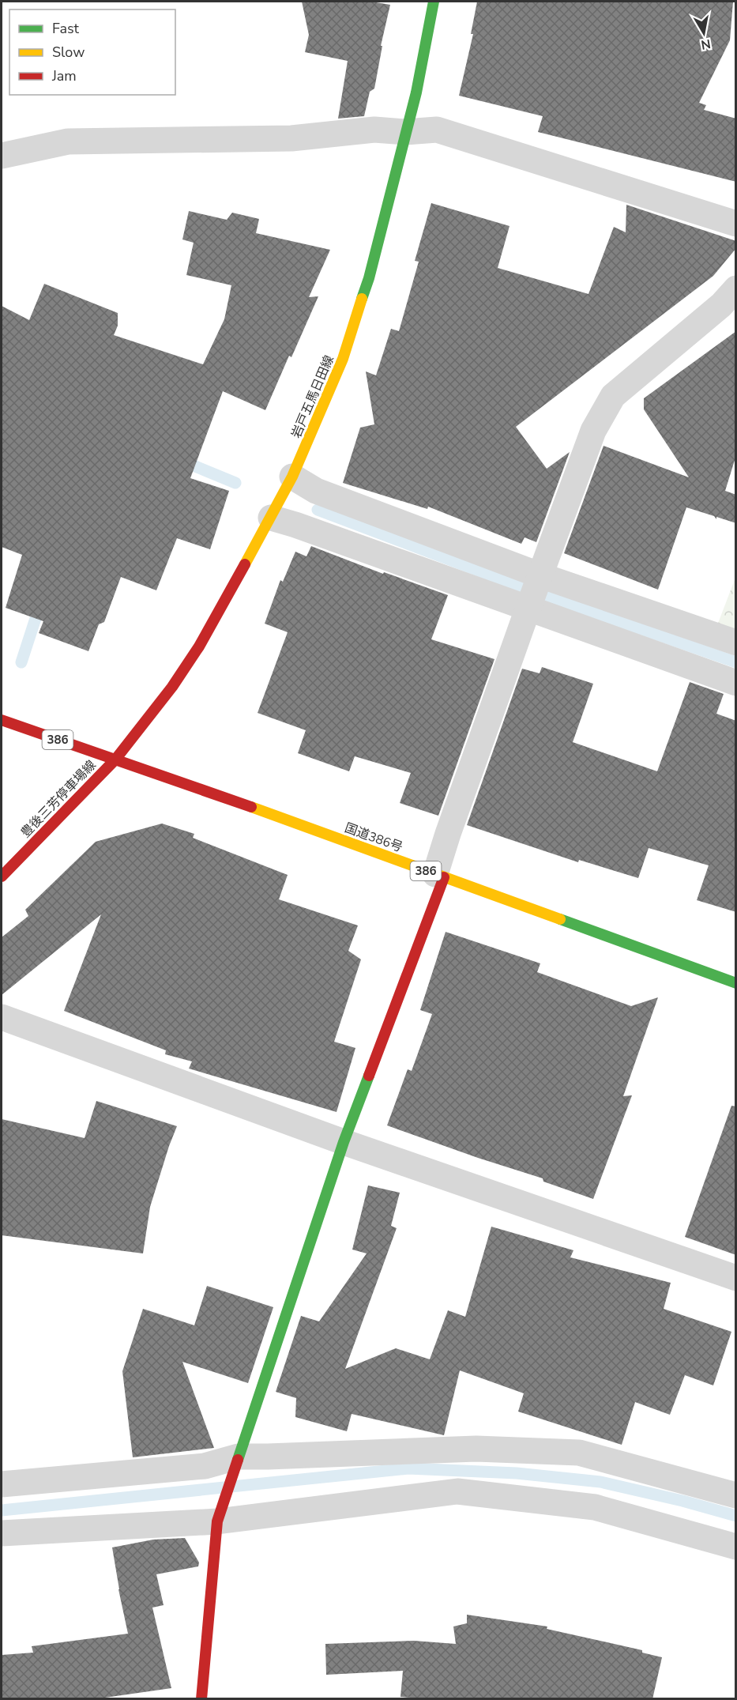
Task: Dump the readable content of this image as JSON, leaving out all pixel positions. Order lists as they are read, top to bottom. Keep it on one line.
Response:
{"streets":{"main road":["岩戸五馬日田線","386","豊後三芳停車場線","国道386号"]},"crossings":[["岩戸五馬日田線","豊後三芳停車場線"],["岩戸五馬日田線","国道386号"],["豊後三芳停車場線","国道386号"]],"legend":["Fast","Slow","Jam"],"north":"bottom"}
